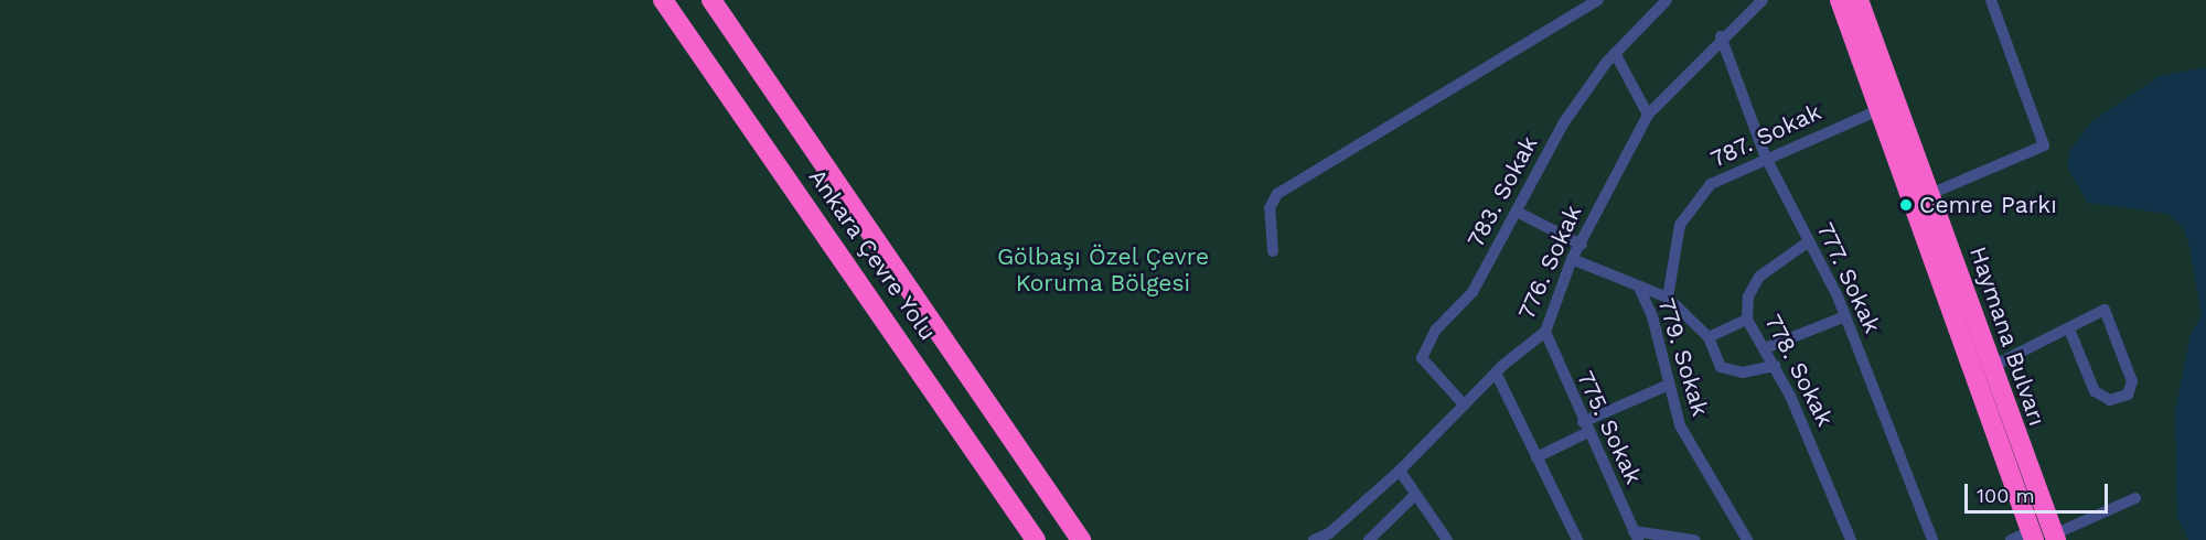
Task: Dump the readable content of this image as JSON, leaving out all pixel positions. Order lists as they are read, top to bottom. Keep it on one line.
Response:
{"streets":{"highway":["Ankara Çevre Yolu","Haymana Bulvarı"],"street":["787. Sokak","783. Sokak","776. Sokak","777. Sokak","779. Sokak","778. Sokak","775. Sokak"]},"crossings":[["787. Sokak","777. Sokak"],["787. Sokak","Haymana Bulvarı"],["783. Sokak","776. Sokak"],["776. Sokak","777. Sokak"],["776. Sokak","775. Sokak"],["777. Sokak","778. Sokak"]],"parks":["Gölbaşı Özel Çevre Koruma Bölgesi"],"places":["Cemre Parkı"],"scale_bar":"100 m"}
